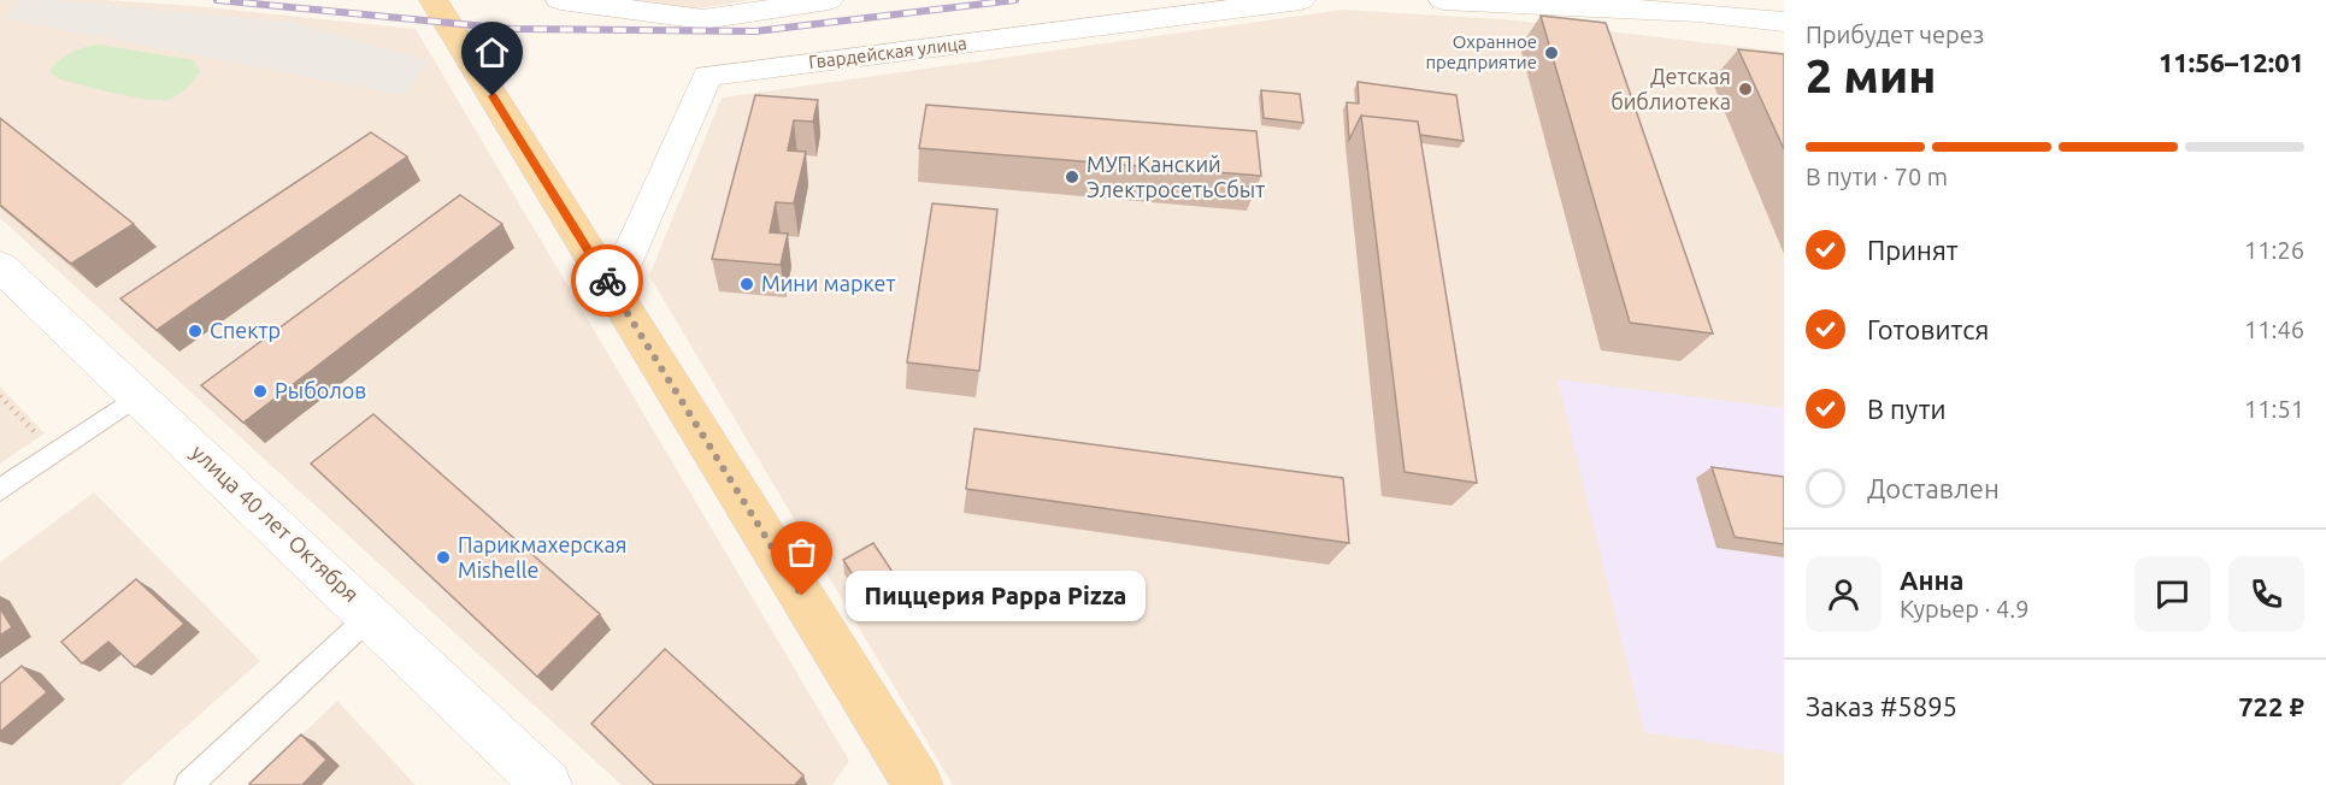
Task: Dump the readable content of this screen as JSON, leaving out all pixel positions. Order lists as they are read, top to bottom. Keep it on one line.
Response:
{"streets":{"street":["Гвардейская улица","улица 40 лет Октября"]},"places":["Охранное предприятие","Детская библиотека","МУП Канский ЭлектросетьСбыт","Мини маркет","Спектр","Рыболов","Парикмахерская Mishelle","Пиццерия Pappa Pizza"],"page":{"heading":["2 мин","Прибудет через","11:56–12:01"],"panel":["Анна","Курьер · 4.9","Заказ #5895","722 ₽"],"bar":"В пути · 70 m","list":[["Принят","11:26"],["Готовится","11:46"],["В пути","11:51"],"Доставлен"],"bubble":"Пиццерия Pappa Pizza"}}
